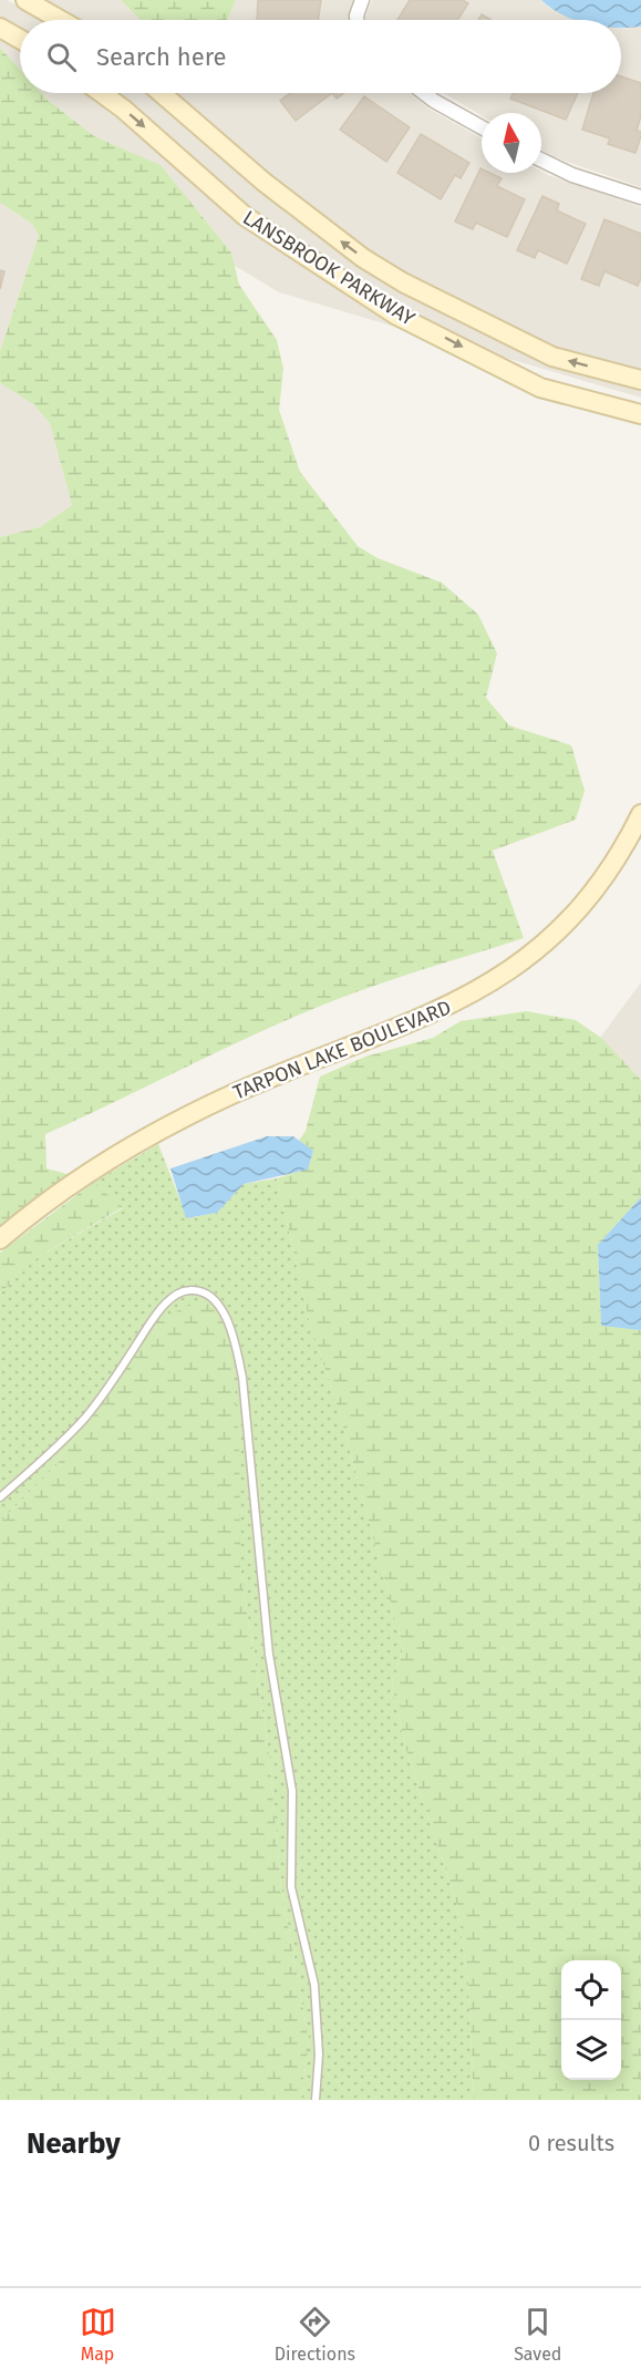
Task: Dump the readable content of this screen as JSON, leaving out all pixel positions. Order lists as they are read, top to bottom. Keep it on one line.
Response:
{"streets":{"street":["LANSBROOK PARKWAY","TARPON LAKE BOULEVARD"]},"north":"top","page":{"search":"Search here","heading":["Nearby","0 results"],"nav":["Map","Directions","Saved"]}}
